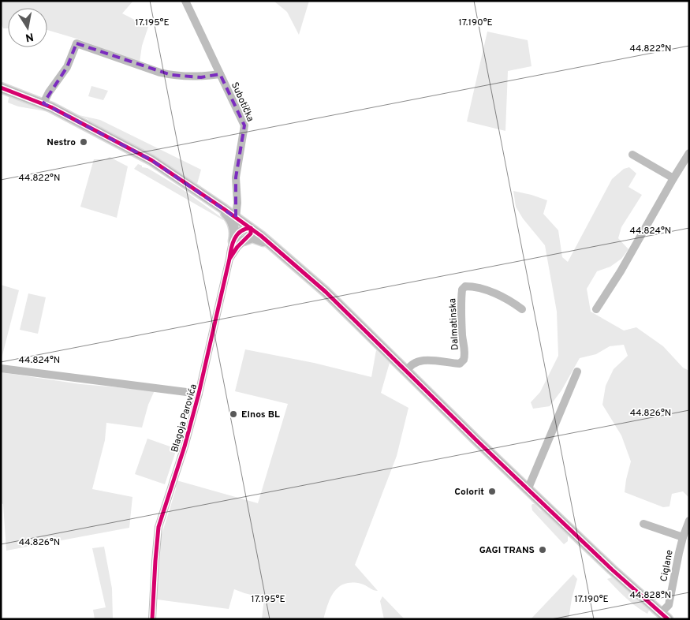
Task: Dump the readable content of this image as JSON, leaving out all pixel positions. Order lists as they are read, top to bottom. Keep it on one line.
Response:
{"streets":{"street":["Subotička","Dalmatinska","Blagoja Parovića","Ciglane"]},"places":["Nestro","Elnos BL","Colorit","GAGI TRANS"],"north":"bottom","coordinates":["17.195°E","17.190°E","44.822°N","44.824°N","44.826°N","44.828°N"]}
